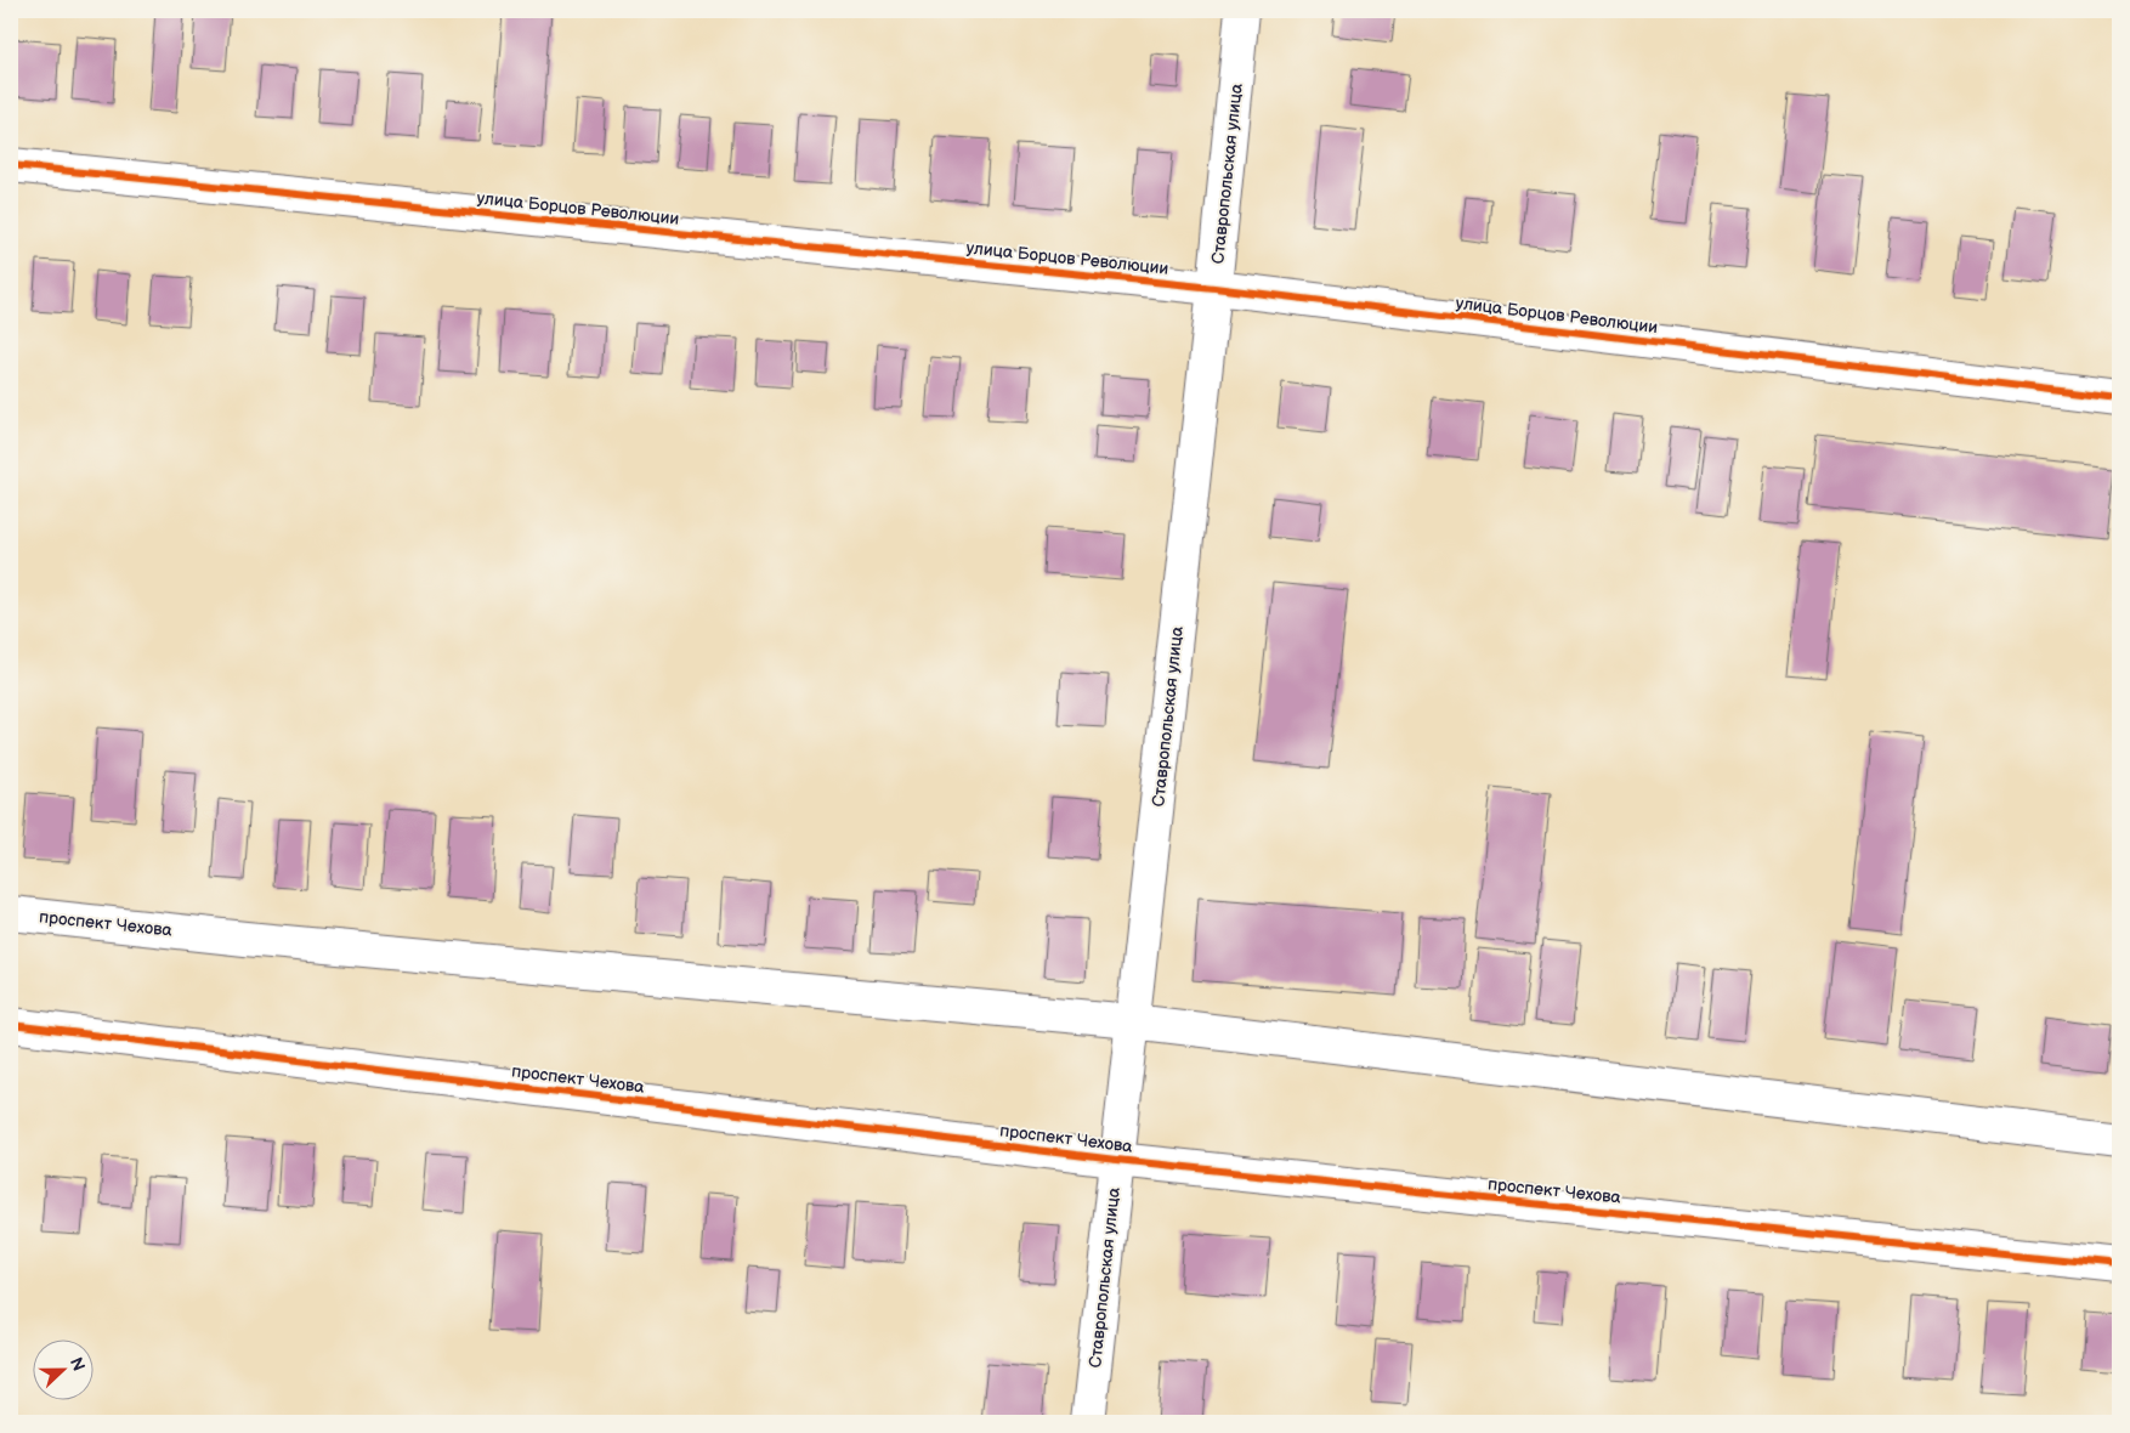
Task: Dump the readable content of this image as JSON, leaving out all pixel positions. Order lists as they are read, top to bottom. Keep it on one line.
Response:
{"streets":{"street":["Ставропольская улица","улица Борцов Революции","проспект Чехова"]},"crossings":[["Ставропольская улица","улица Борцов Революции"],["Ставропольская улица","проспект Чехова"]],"north":"right"}
